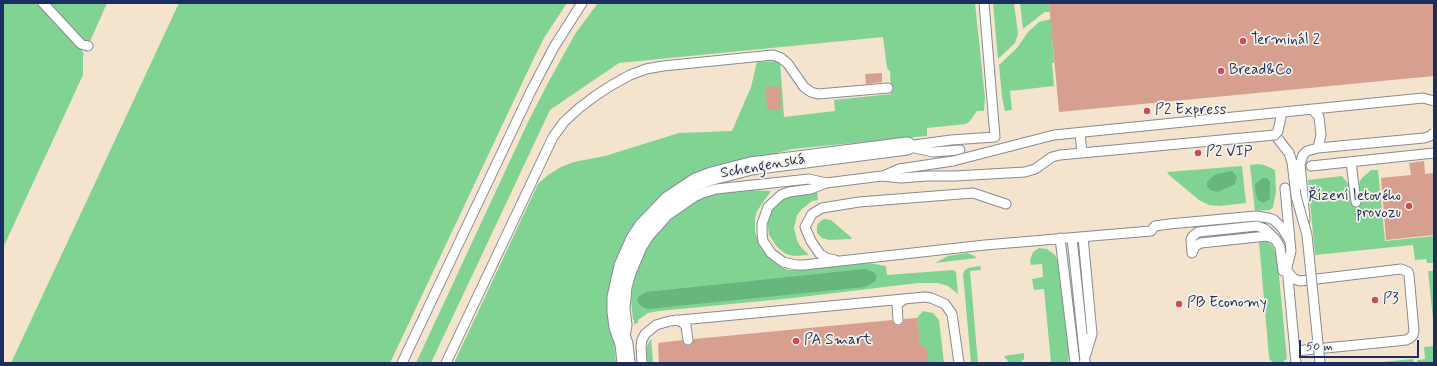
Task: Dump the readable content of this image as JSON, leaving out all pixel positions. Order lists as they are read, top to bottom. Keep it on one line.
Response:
{"streets":{"street":["Schengenská"]},"places":["Terminál 2","Bread&Co","P2 Express","P2 VIP","Řízení letového provozu","P3","PB Economy","PA Smart"],"scale_bar":"50 m"}
